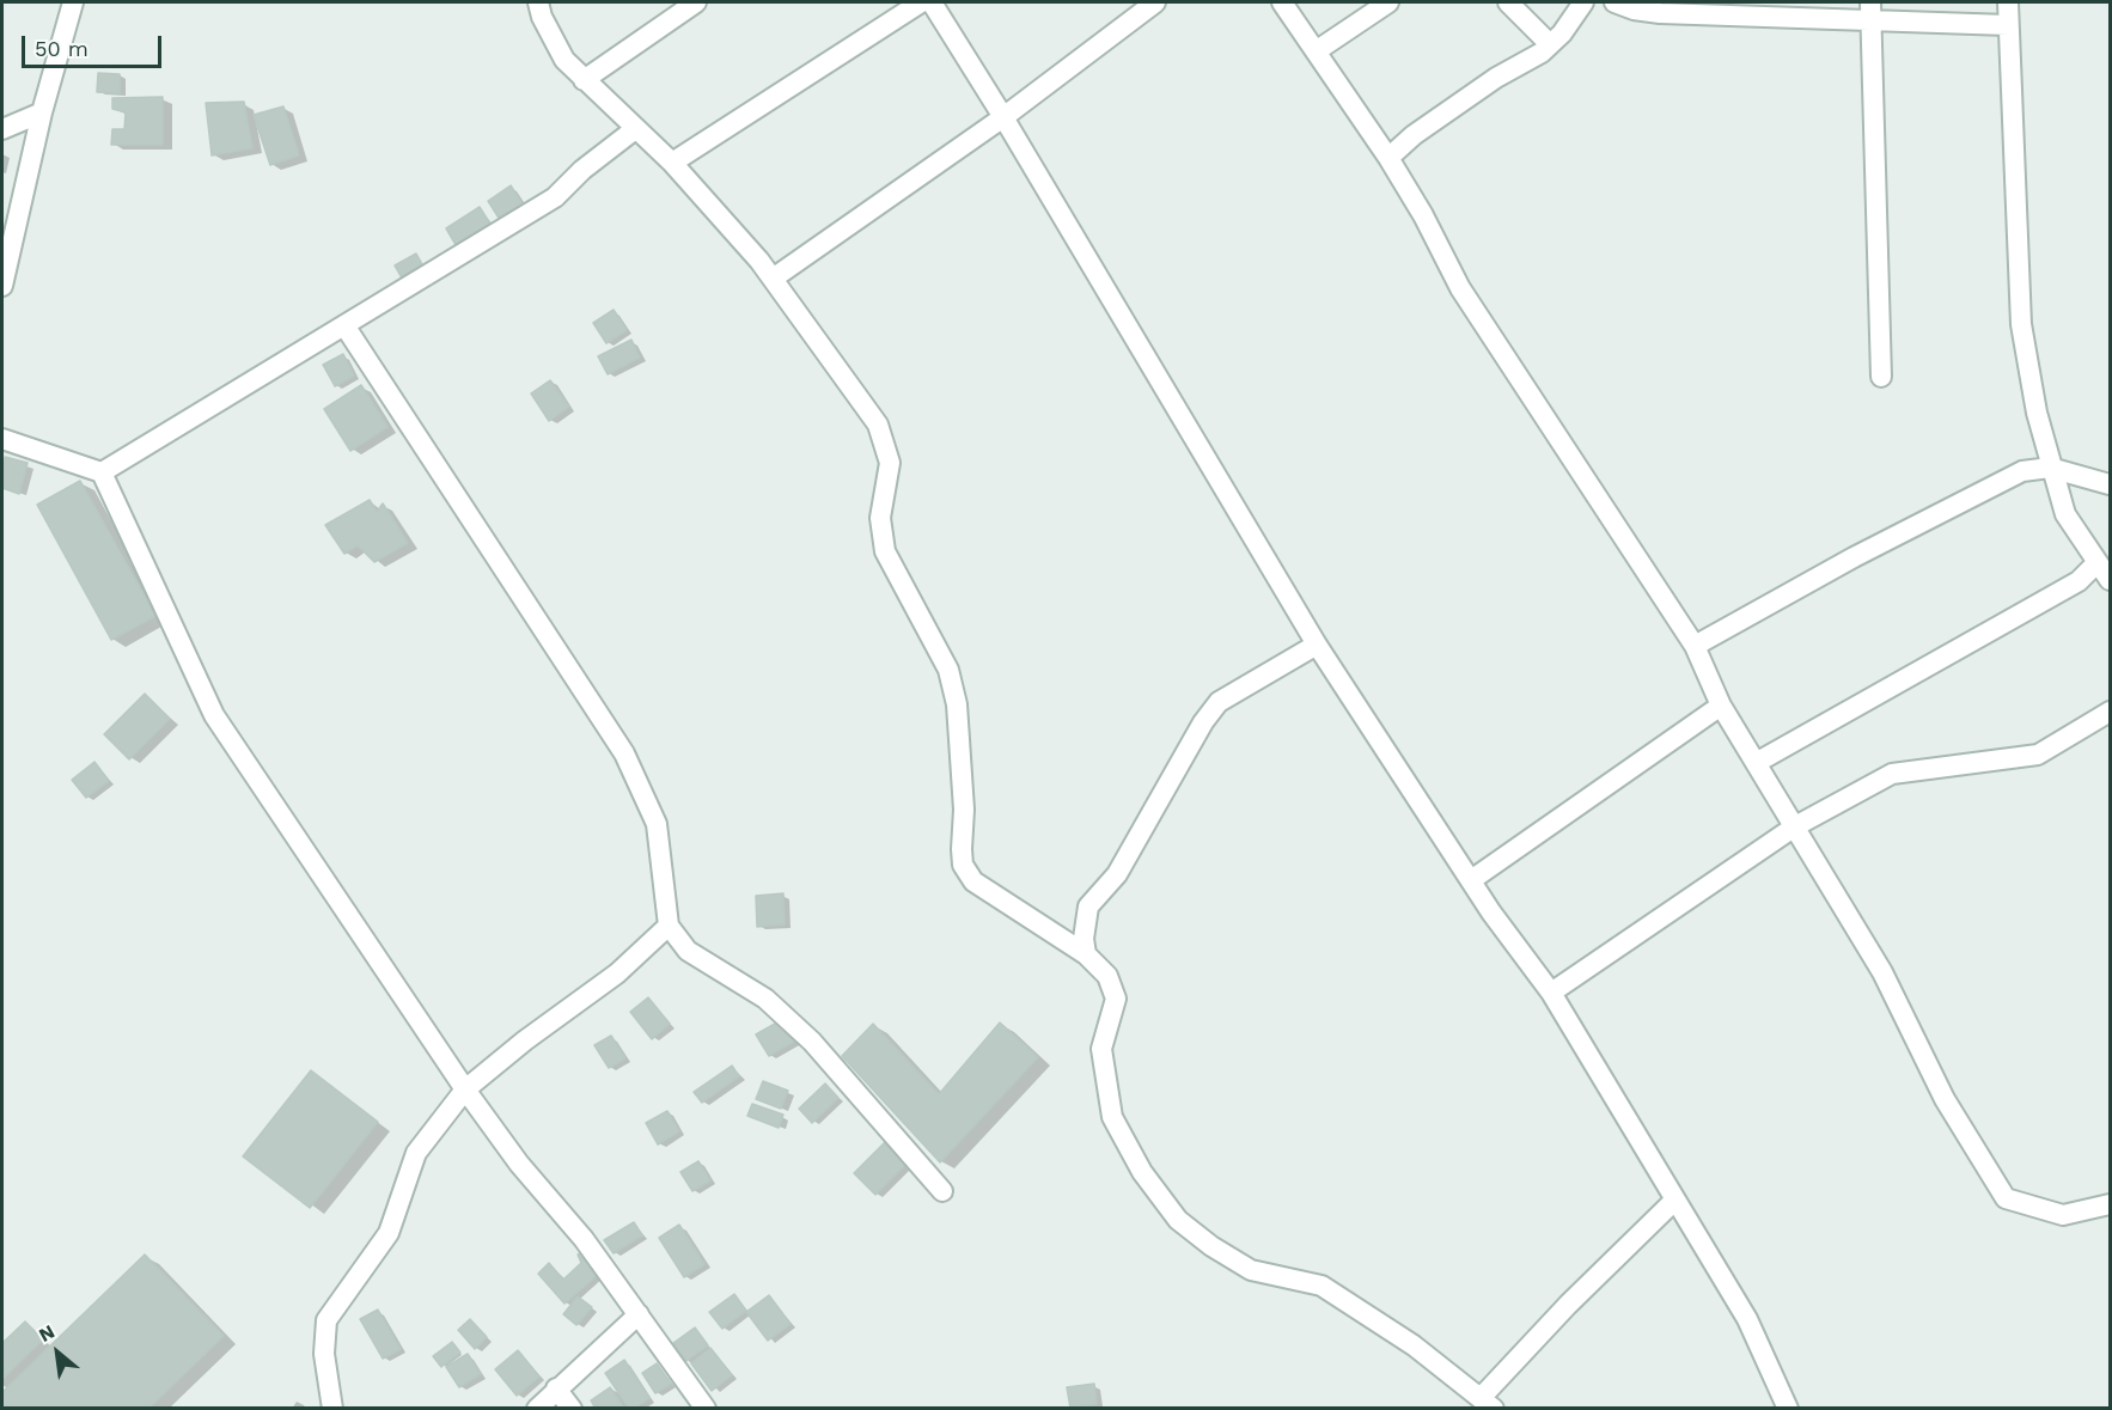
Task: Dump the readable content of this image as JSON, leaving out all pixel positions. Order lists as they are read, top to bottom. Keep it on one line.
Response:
{"scale_bar":"50 m","north":"top left"}
